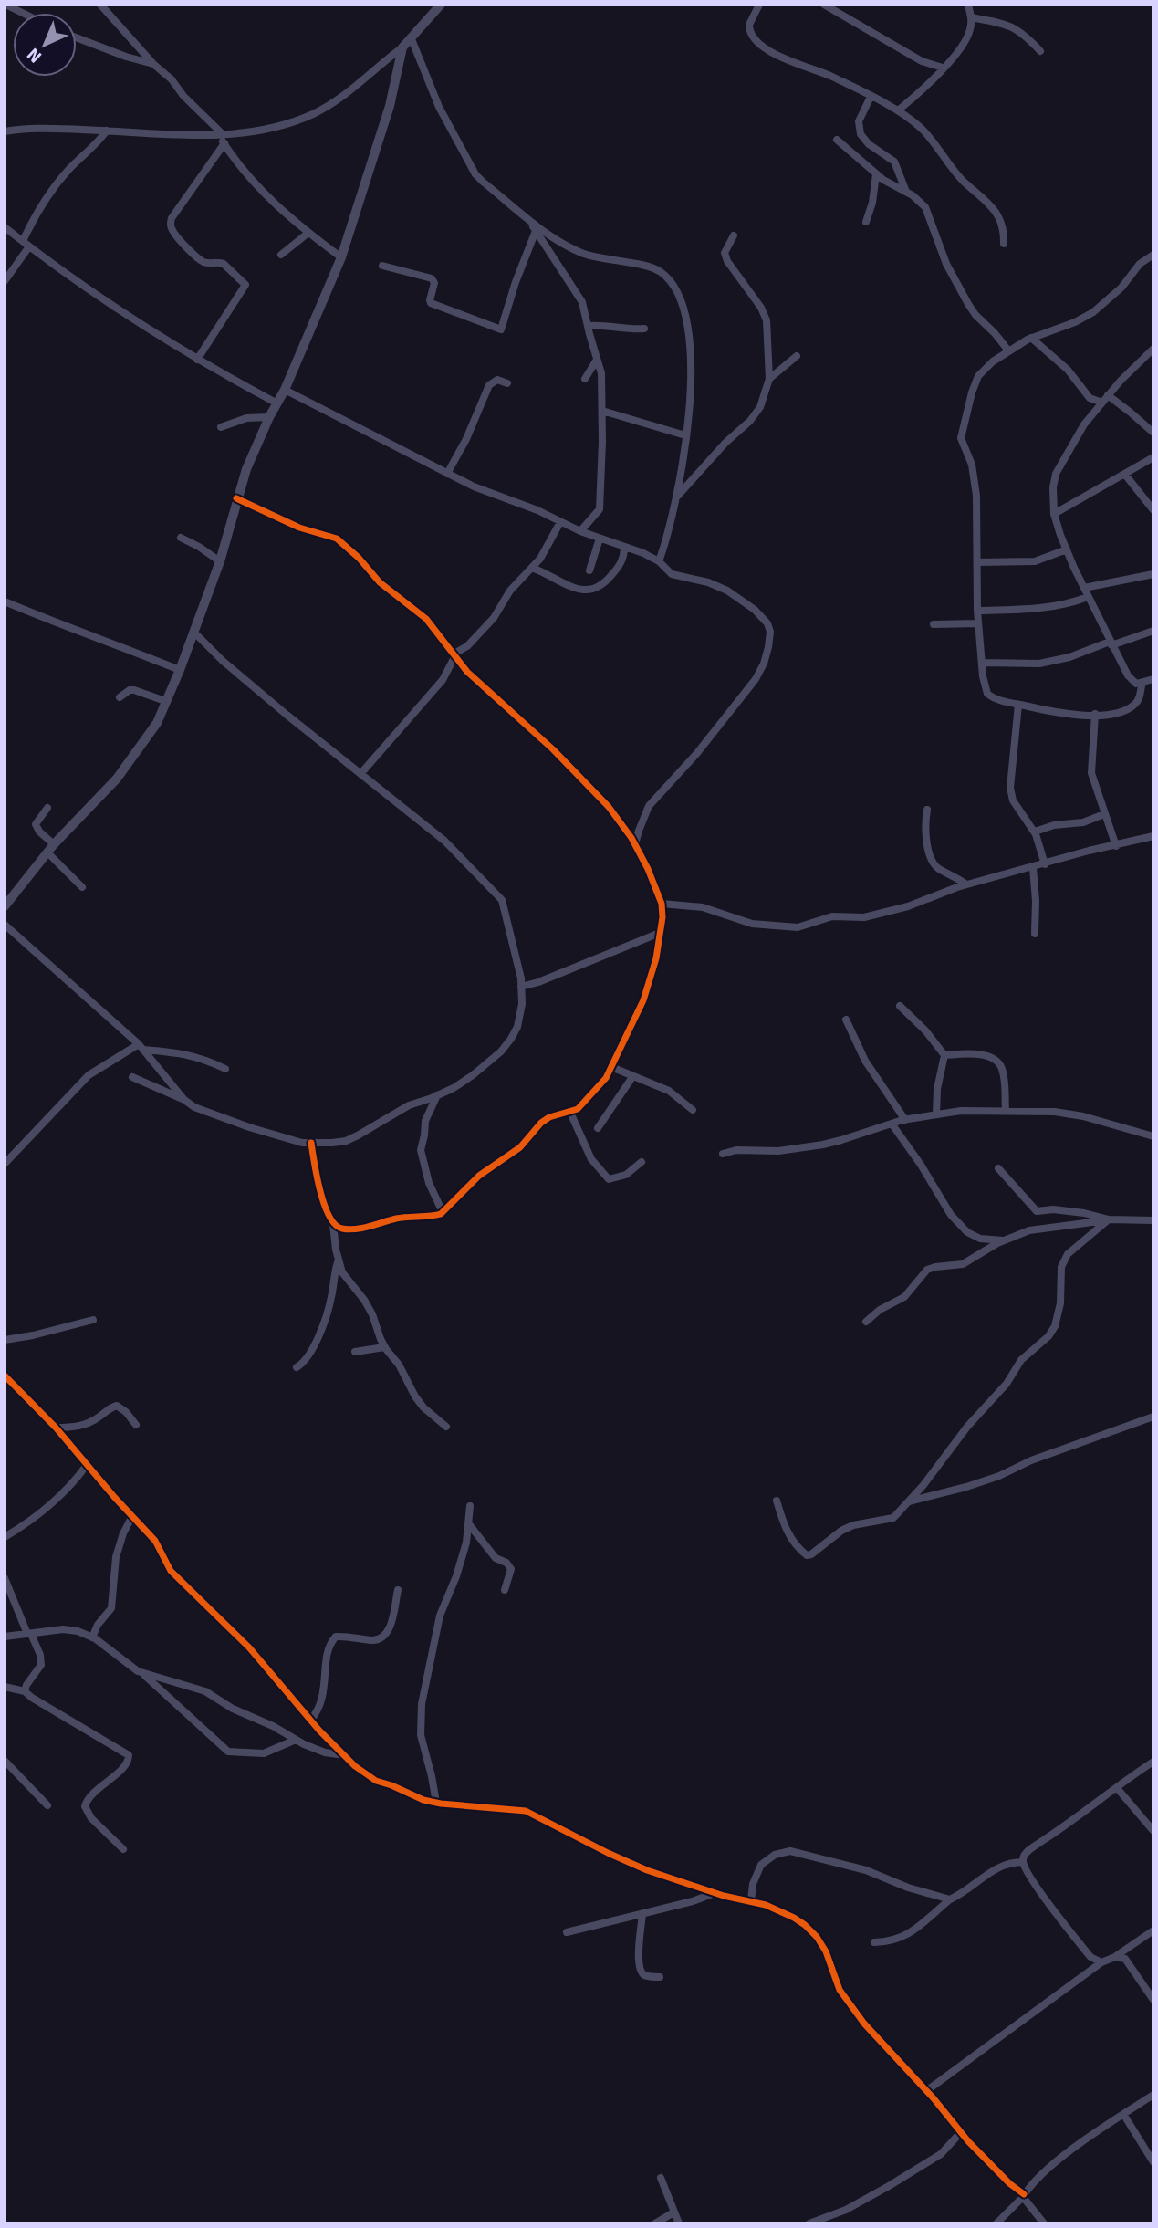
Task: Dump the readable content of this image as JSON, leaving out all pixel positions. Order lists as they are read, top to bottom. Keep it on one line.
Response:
{"north":"bottom left"}
